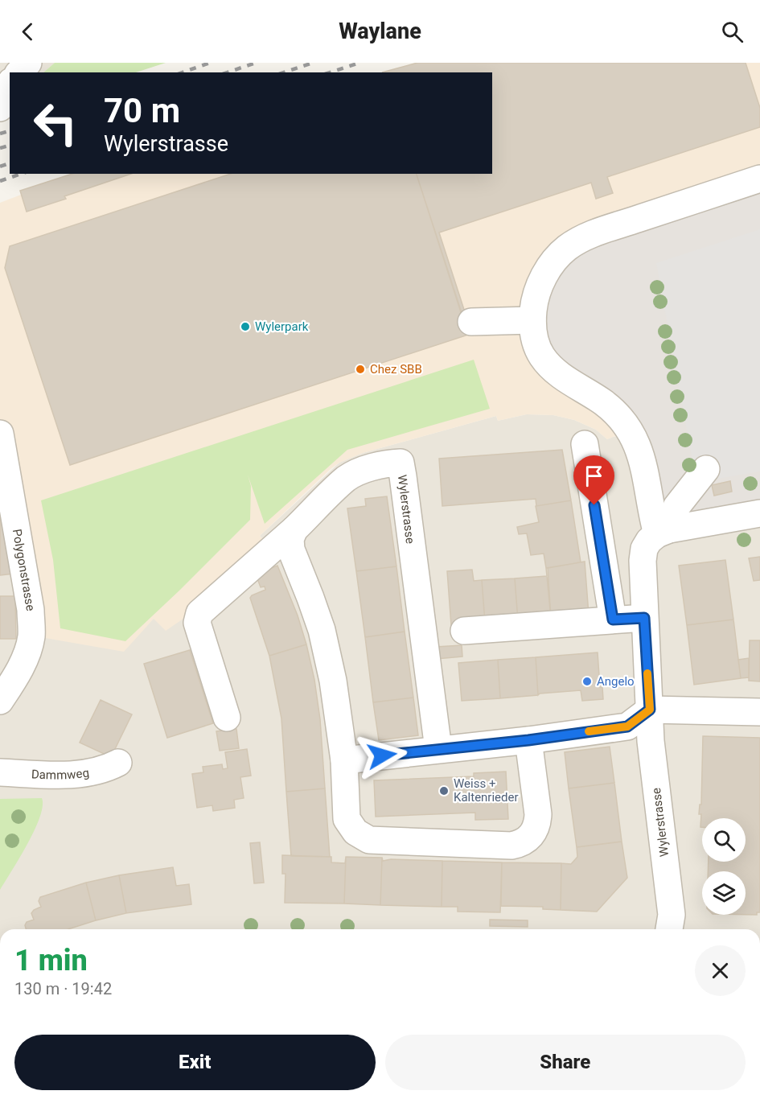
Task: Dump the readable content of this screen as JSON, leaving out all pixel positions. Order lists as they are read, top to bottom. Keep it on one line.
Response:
{"streets":{"street":["Wylerstrasse","Polygonstrasse","Dammweg"]},"places":["Wylerpark","Chez SBB","Angelo","Weiss + Kaltenrieder"],"page":{"header":"Waylane","turn":["70 m","Wylerstrasse"],"heading":["1 min","130 m · 19:42"],"buttons":["Exit","Share"]}}
